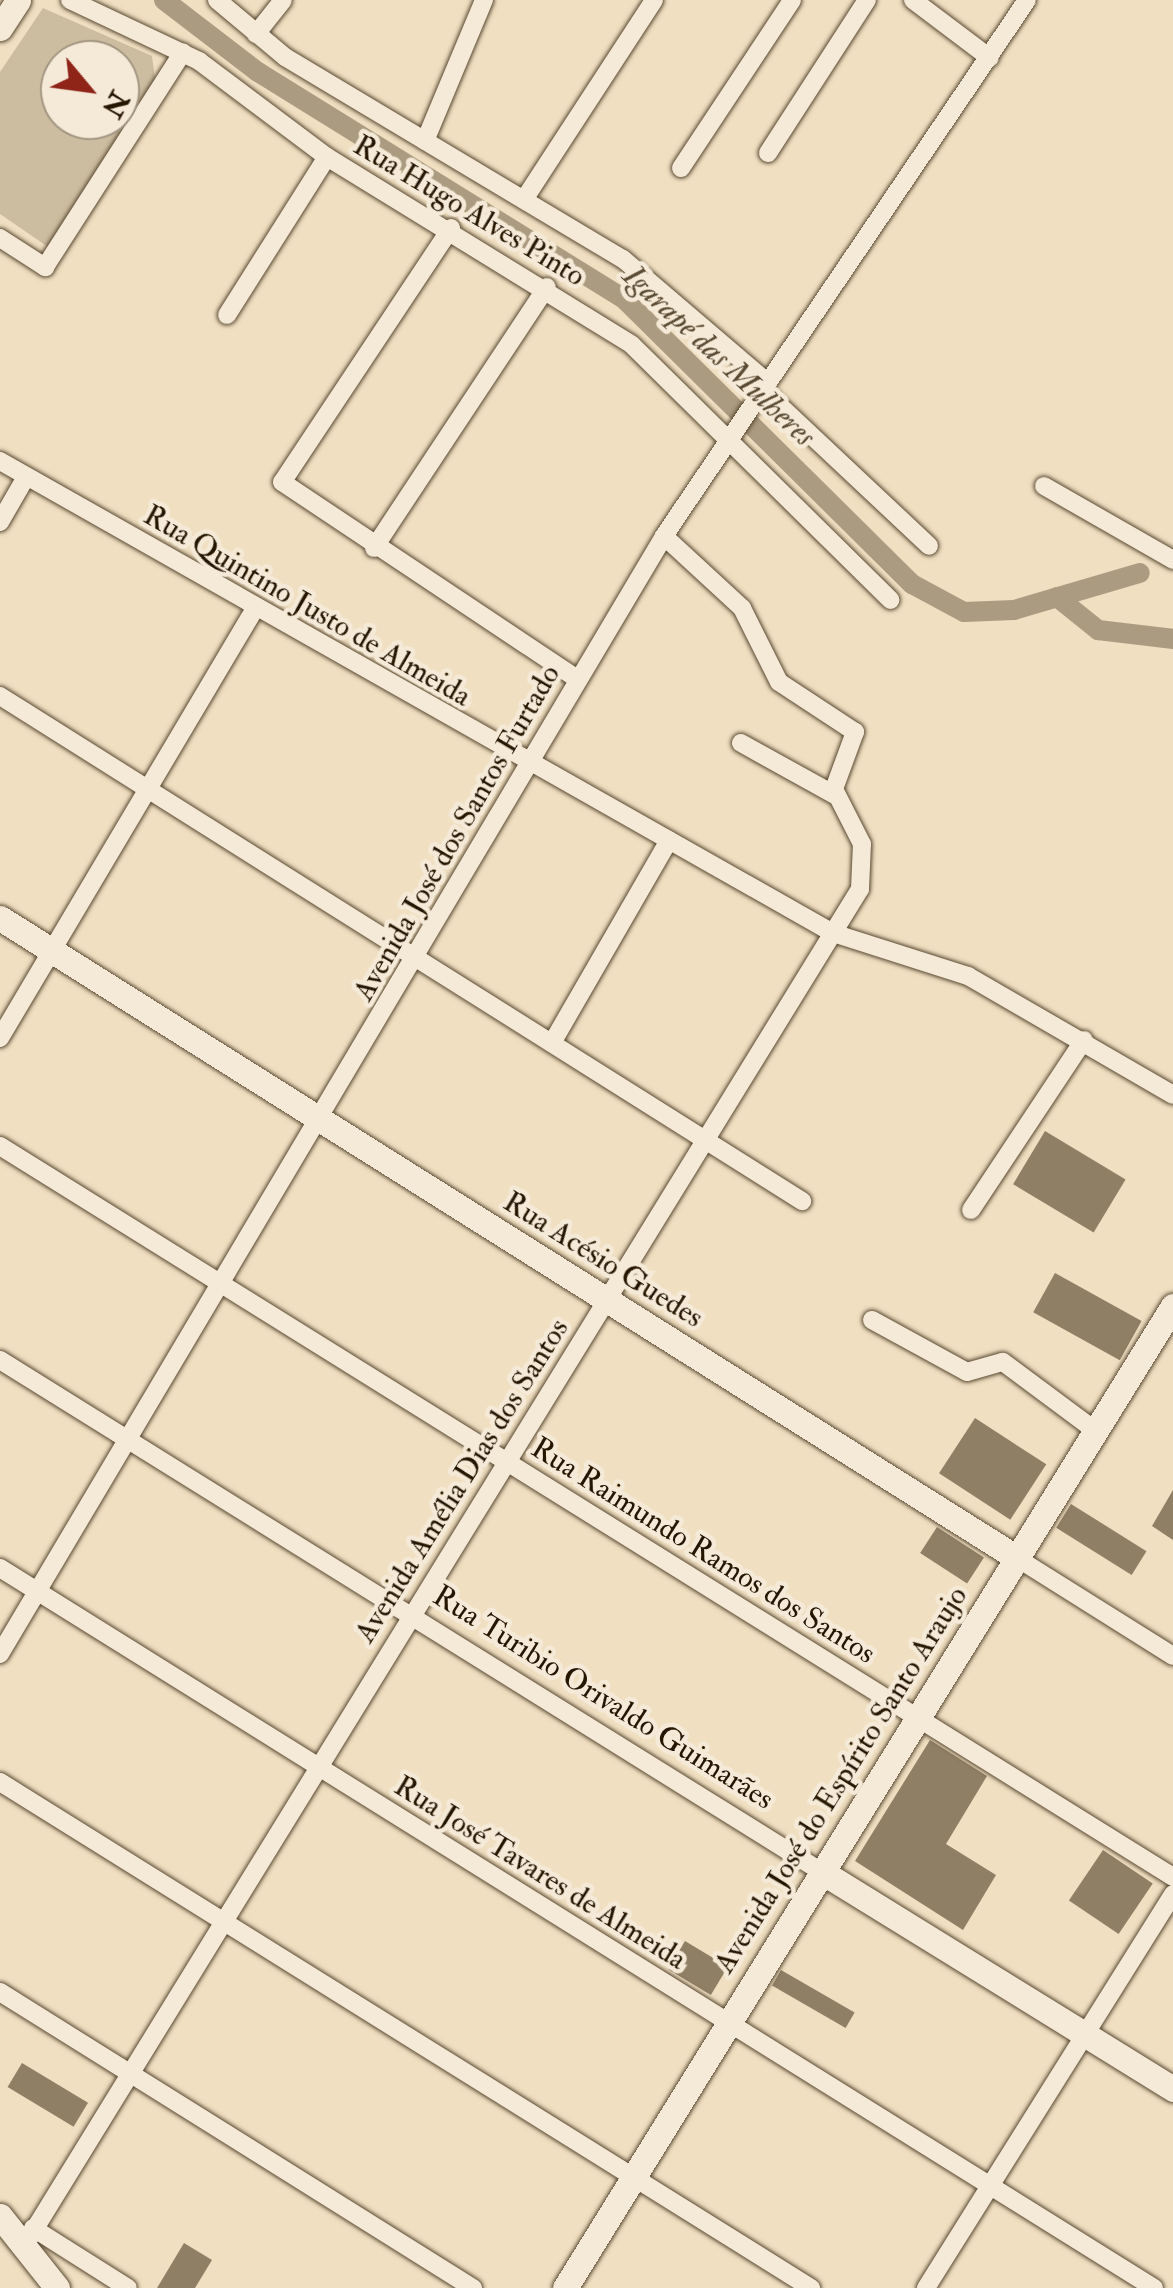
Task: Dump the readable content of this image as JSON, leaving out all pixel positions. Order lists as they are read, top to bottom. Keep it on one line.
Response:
{"streets":{"street":["Rua Hugo Alves Pinto","Rua Quintino Justo de Almeida","Avenida José dos Santos Furtado","Rua Acésio Guedes","Avenida Amélia Dias dos Santos","Rua Raimundo Ramos dos Santos","Rua Turibio Orivaldo Guimarães","Avenida José do Espírito Santo Araujo","Rua José Tavares de Almeida"]},"crossings":[["Rua Hugo Alves Pinto","Avenida José dos Santos Furtado"],["Rua Quintino Justo de Almeida","Avenida José dos Santos Furtado"],["Rua Quintino Justo de Almeida","Avenida Amélia Dias dos Santos"],["Avenida José dos Santos Furtado","Rua Acésio Guedes"],["Avenida José dos Santos Furtado","Rua Raimundo Ramos dos Santos"],["Avenida José dos Santos Furtado","Rua Turibio Orivaldo Guimarães"],["Avenida José dos Santos Furtado","Rua José Tavares de Almeida"],["Rua Acésio Guedes","Avenida Amélia Dias dos Santos"],["Rua Acésio Guedes","Avenida José do Espírito Santo Araujo"],["Avenida Amélia Dias dos Santos","Rua Raimundo Ramos dos Santos"],["Avenida Amélia Dias dos Santos","Rua Turibio Orivaldo Guimarães"],["Avenida Amélia Dias dos Santos","Rua José Tavares de Almeida"],["Rua Raimundo Ramos dos Santos","Avenida José do Espírito Santo Araujo"],["Rua Turibio Orivaldo Guimarães","Avenida José do Espírito Santo Araujo"],["Avenida José do Espírito Santo Araujo","Rua José Tavares de Almeida"]],"water":["Igarapé das Mulheres"],"north":"bottom right"}
